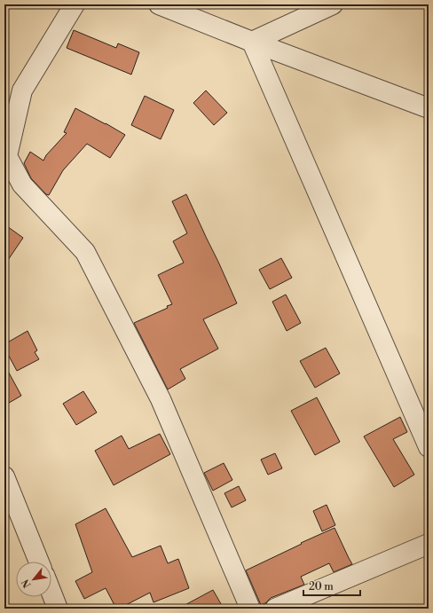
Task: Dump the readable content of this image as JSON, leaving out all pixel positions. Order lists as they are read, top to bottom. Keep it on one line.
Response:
{"scale_bar":"20 m","north":"bottom left"}
